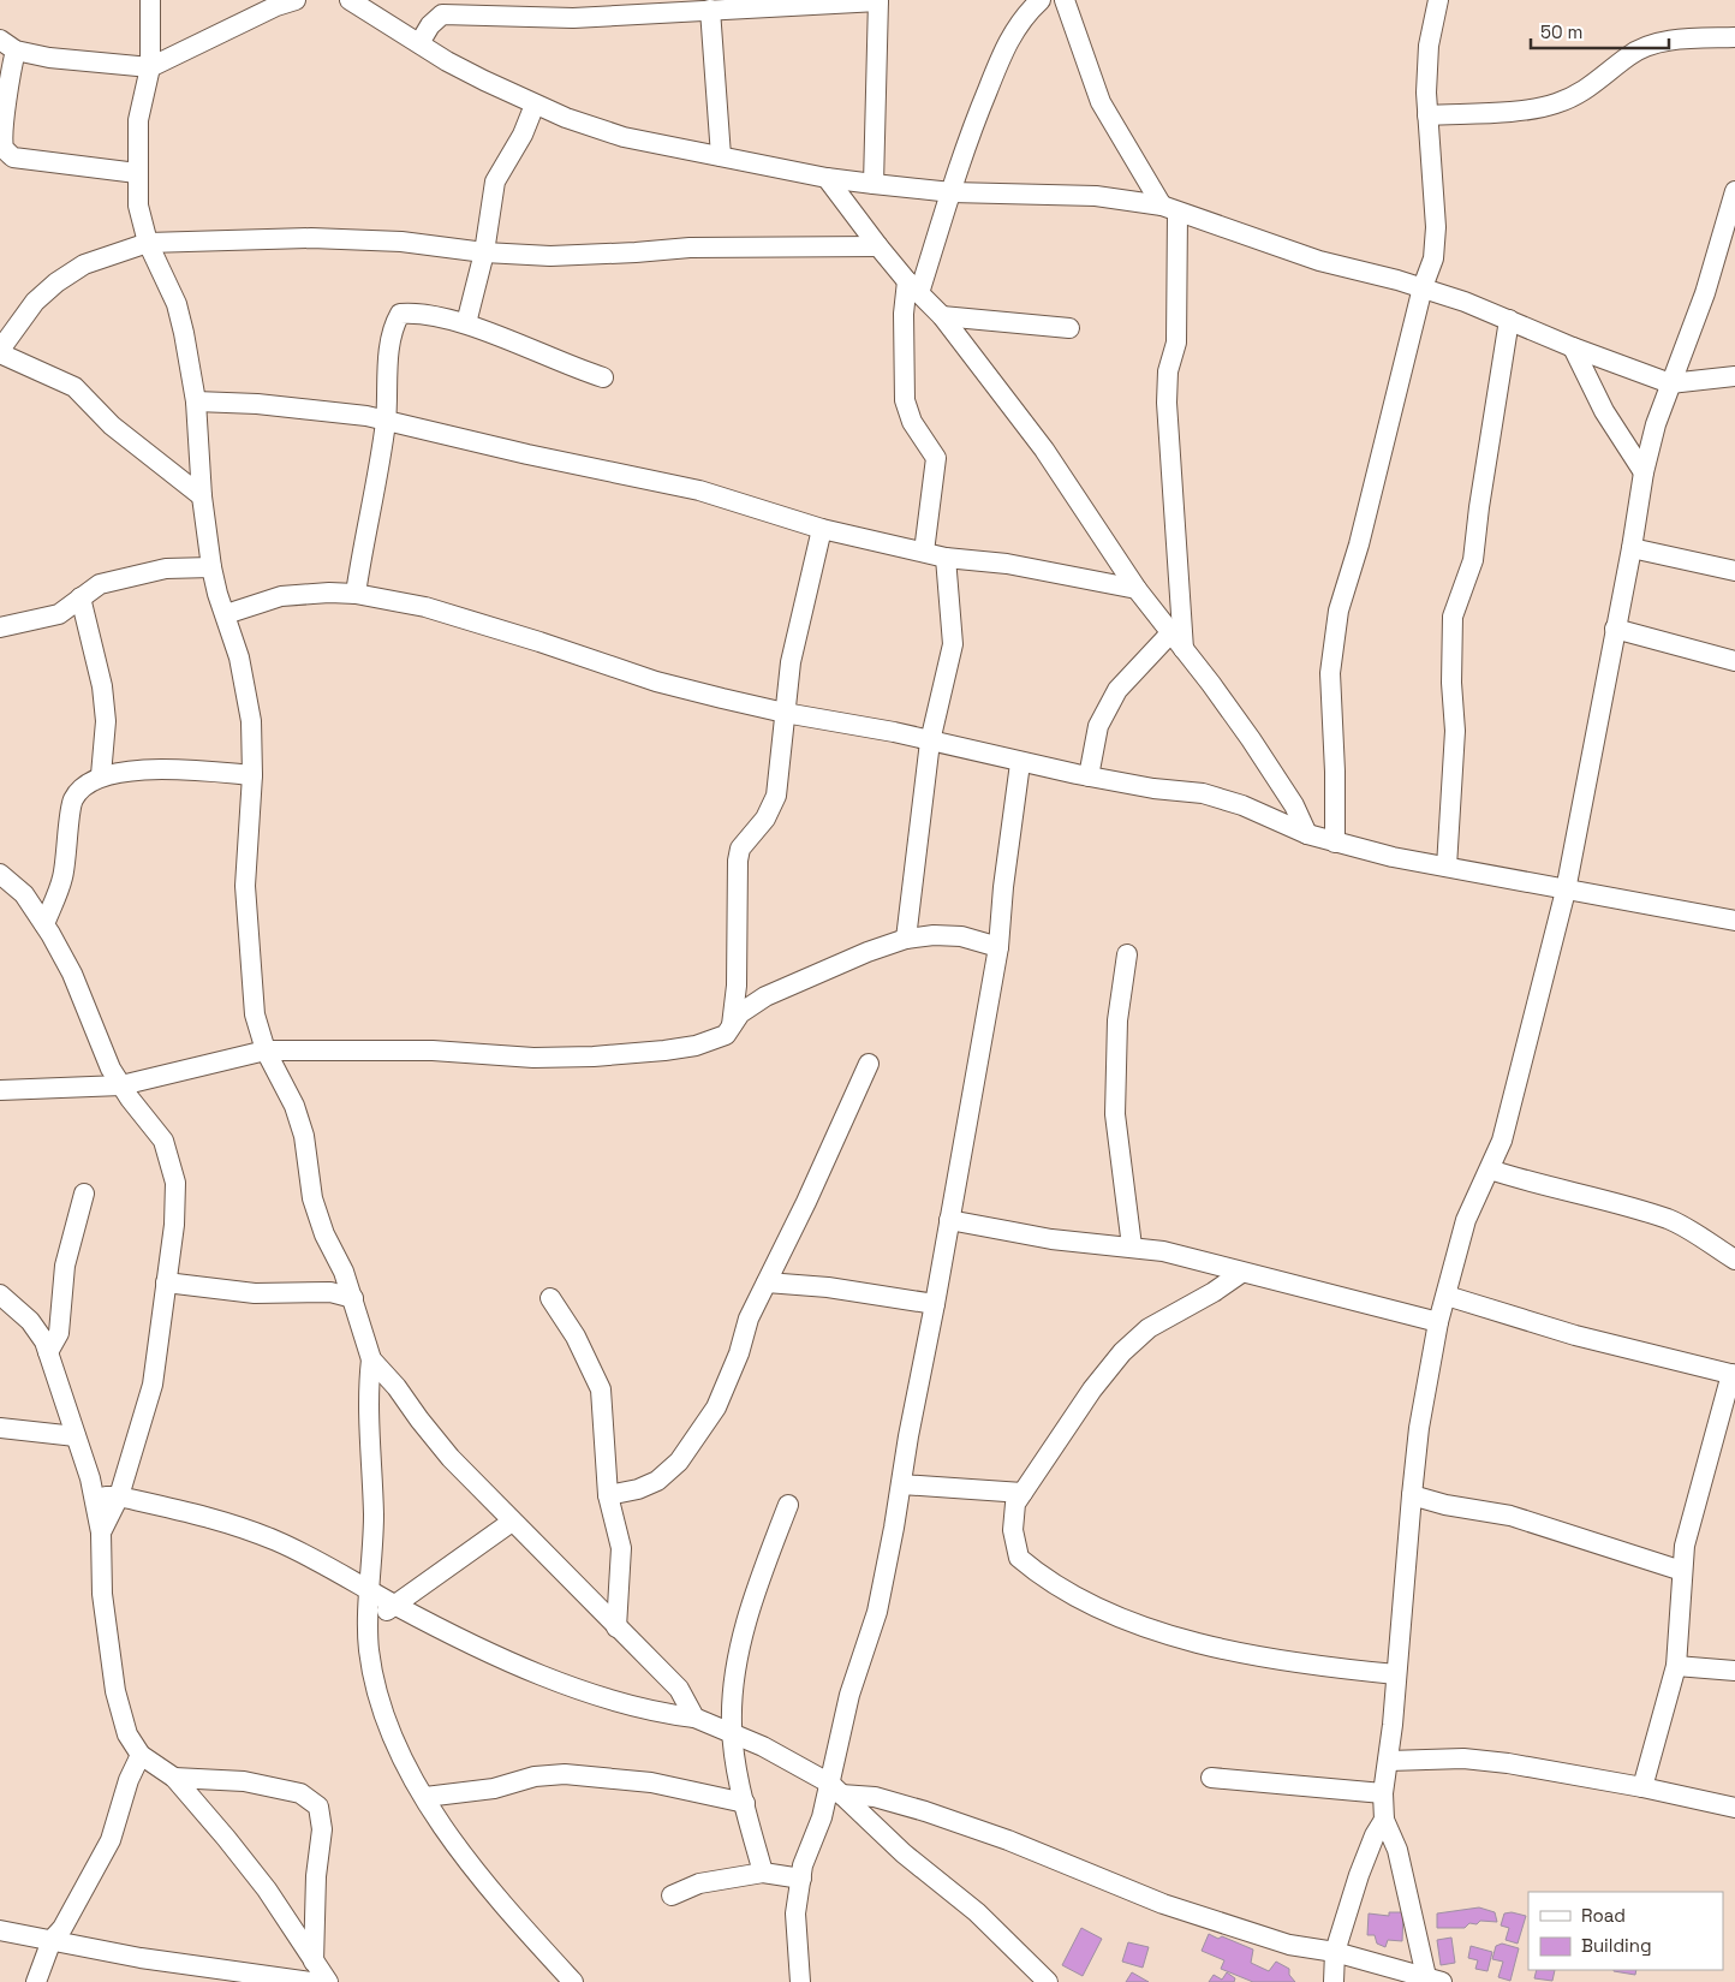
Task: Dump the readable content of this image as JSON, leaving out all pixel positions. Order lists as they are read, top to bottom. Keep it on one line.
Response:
{"legend":["Road","Building"],"scale_bar":"50 m"}
